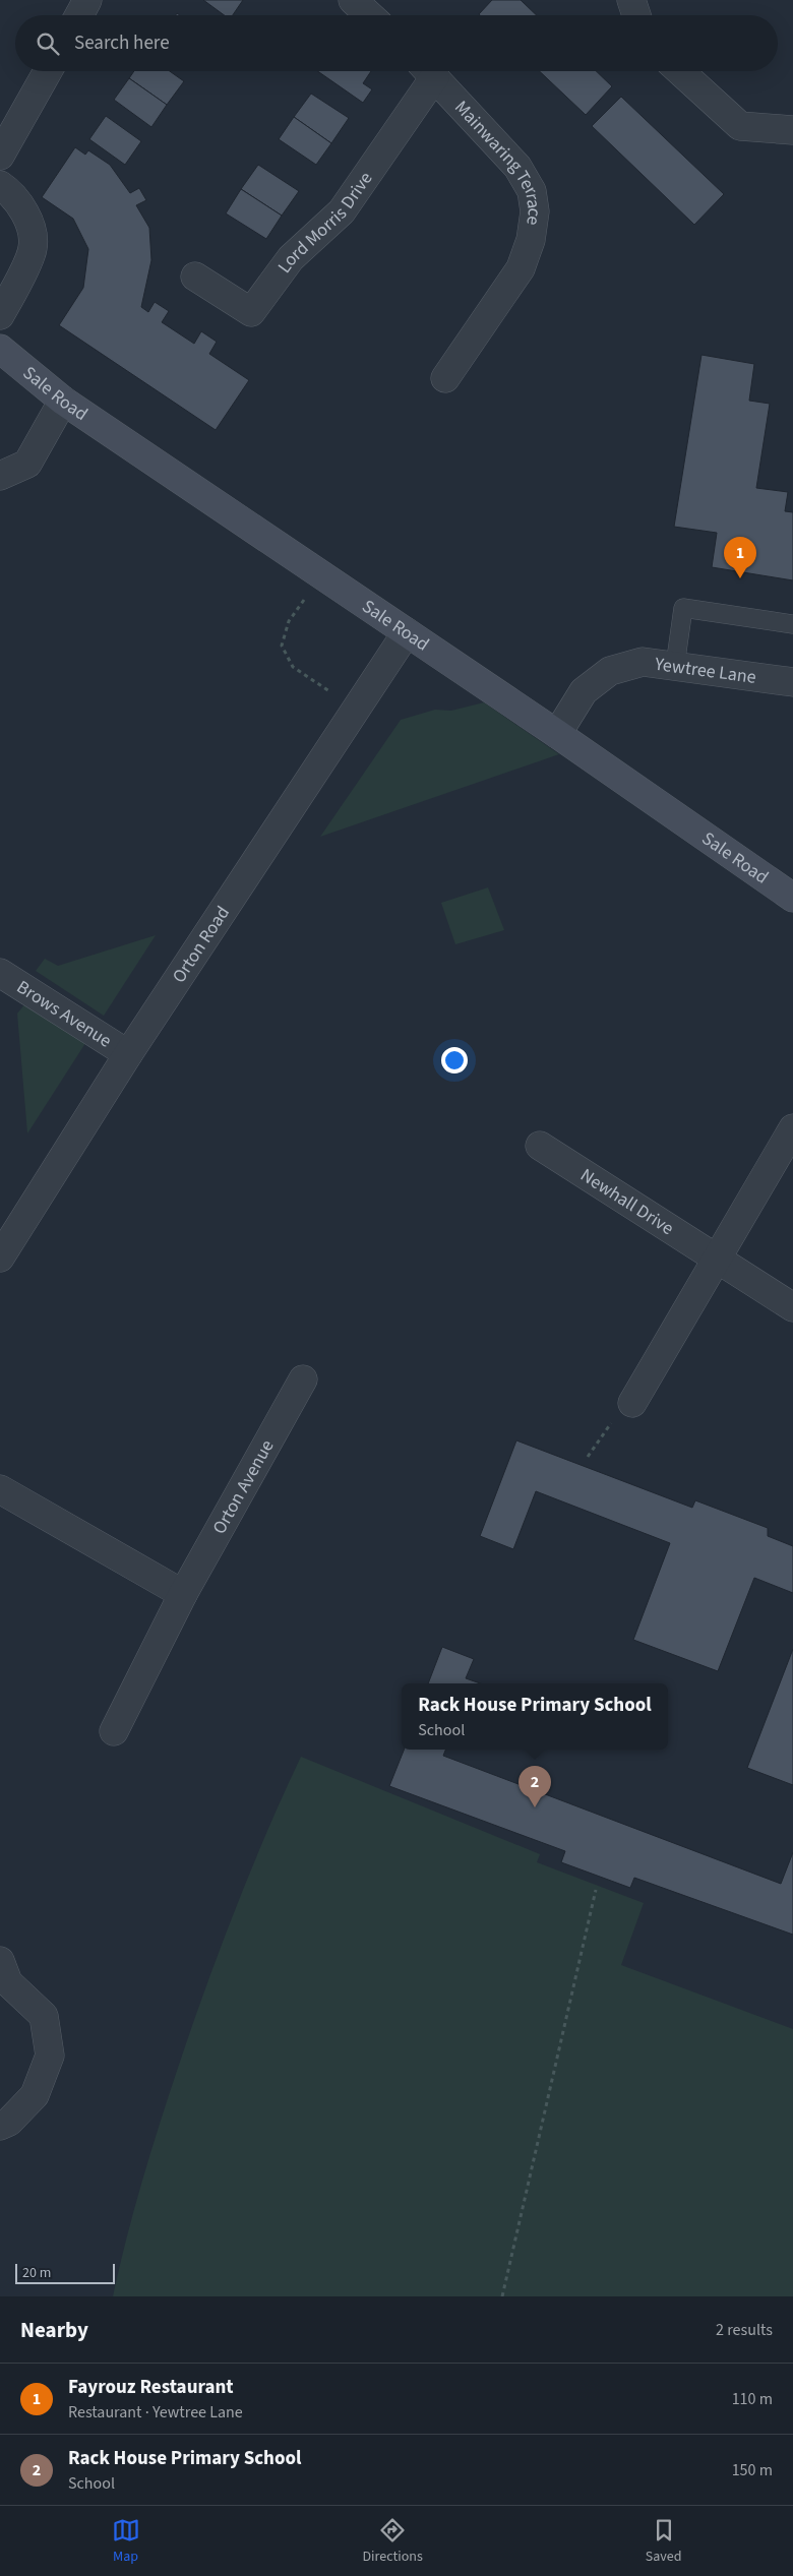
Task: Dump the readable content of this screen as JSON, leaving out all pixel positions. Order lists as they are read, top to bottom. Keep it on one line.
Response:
{"streets":{"main road":["Sale Road"],"street":["Mainwaring Terrace","Lord Morris Drive","Yewtree Lane","Orton Road","Brows Avenue","Newhall Drive","Orton Avenue"]},"crossings":[["Sale Road","Yewtree Lane"],["Sale Road","Orton Road"],["Orton Road","Brows Avenue"]],"scale_bar":"20 m","page":{"search":"Search here","pins":["1","2"],"popup":["Rack House Primary School","School"],"scale":"20 m","heading":["Nearby","2 results"],"list":[{"mark":"1","name":"Fayrouz Restaurant","note":"Restaurant · Yewtree Lane","value":"110 m"},{"mark":"2","name":"Rack House Primary School","note":"School","value":"150 m"}],"nav":["Map","Directions","Saved"]}}
